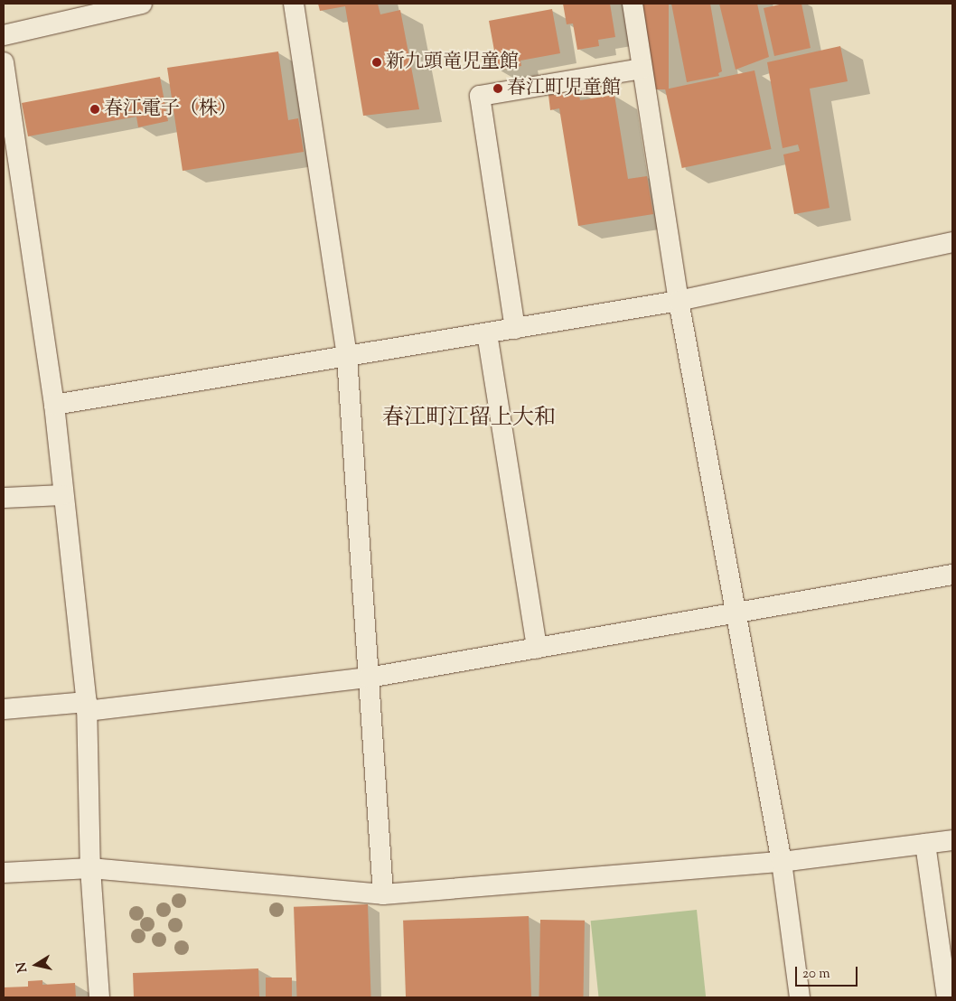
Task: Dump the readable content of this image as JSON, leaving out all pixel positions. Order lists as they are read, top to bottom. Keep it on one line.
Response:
{"districts":["春江町江留上大和"],"places":["新九頭竜児童館","春江町児童館","春江電子（株）"],"scale_bar":"20 m","north":"left"}
